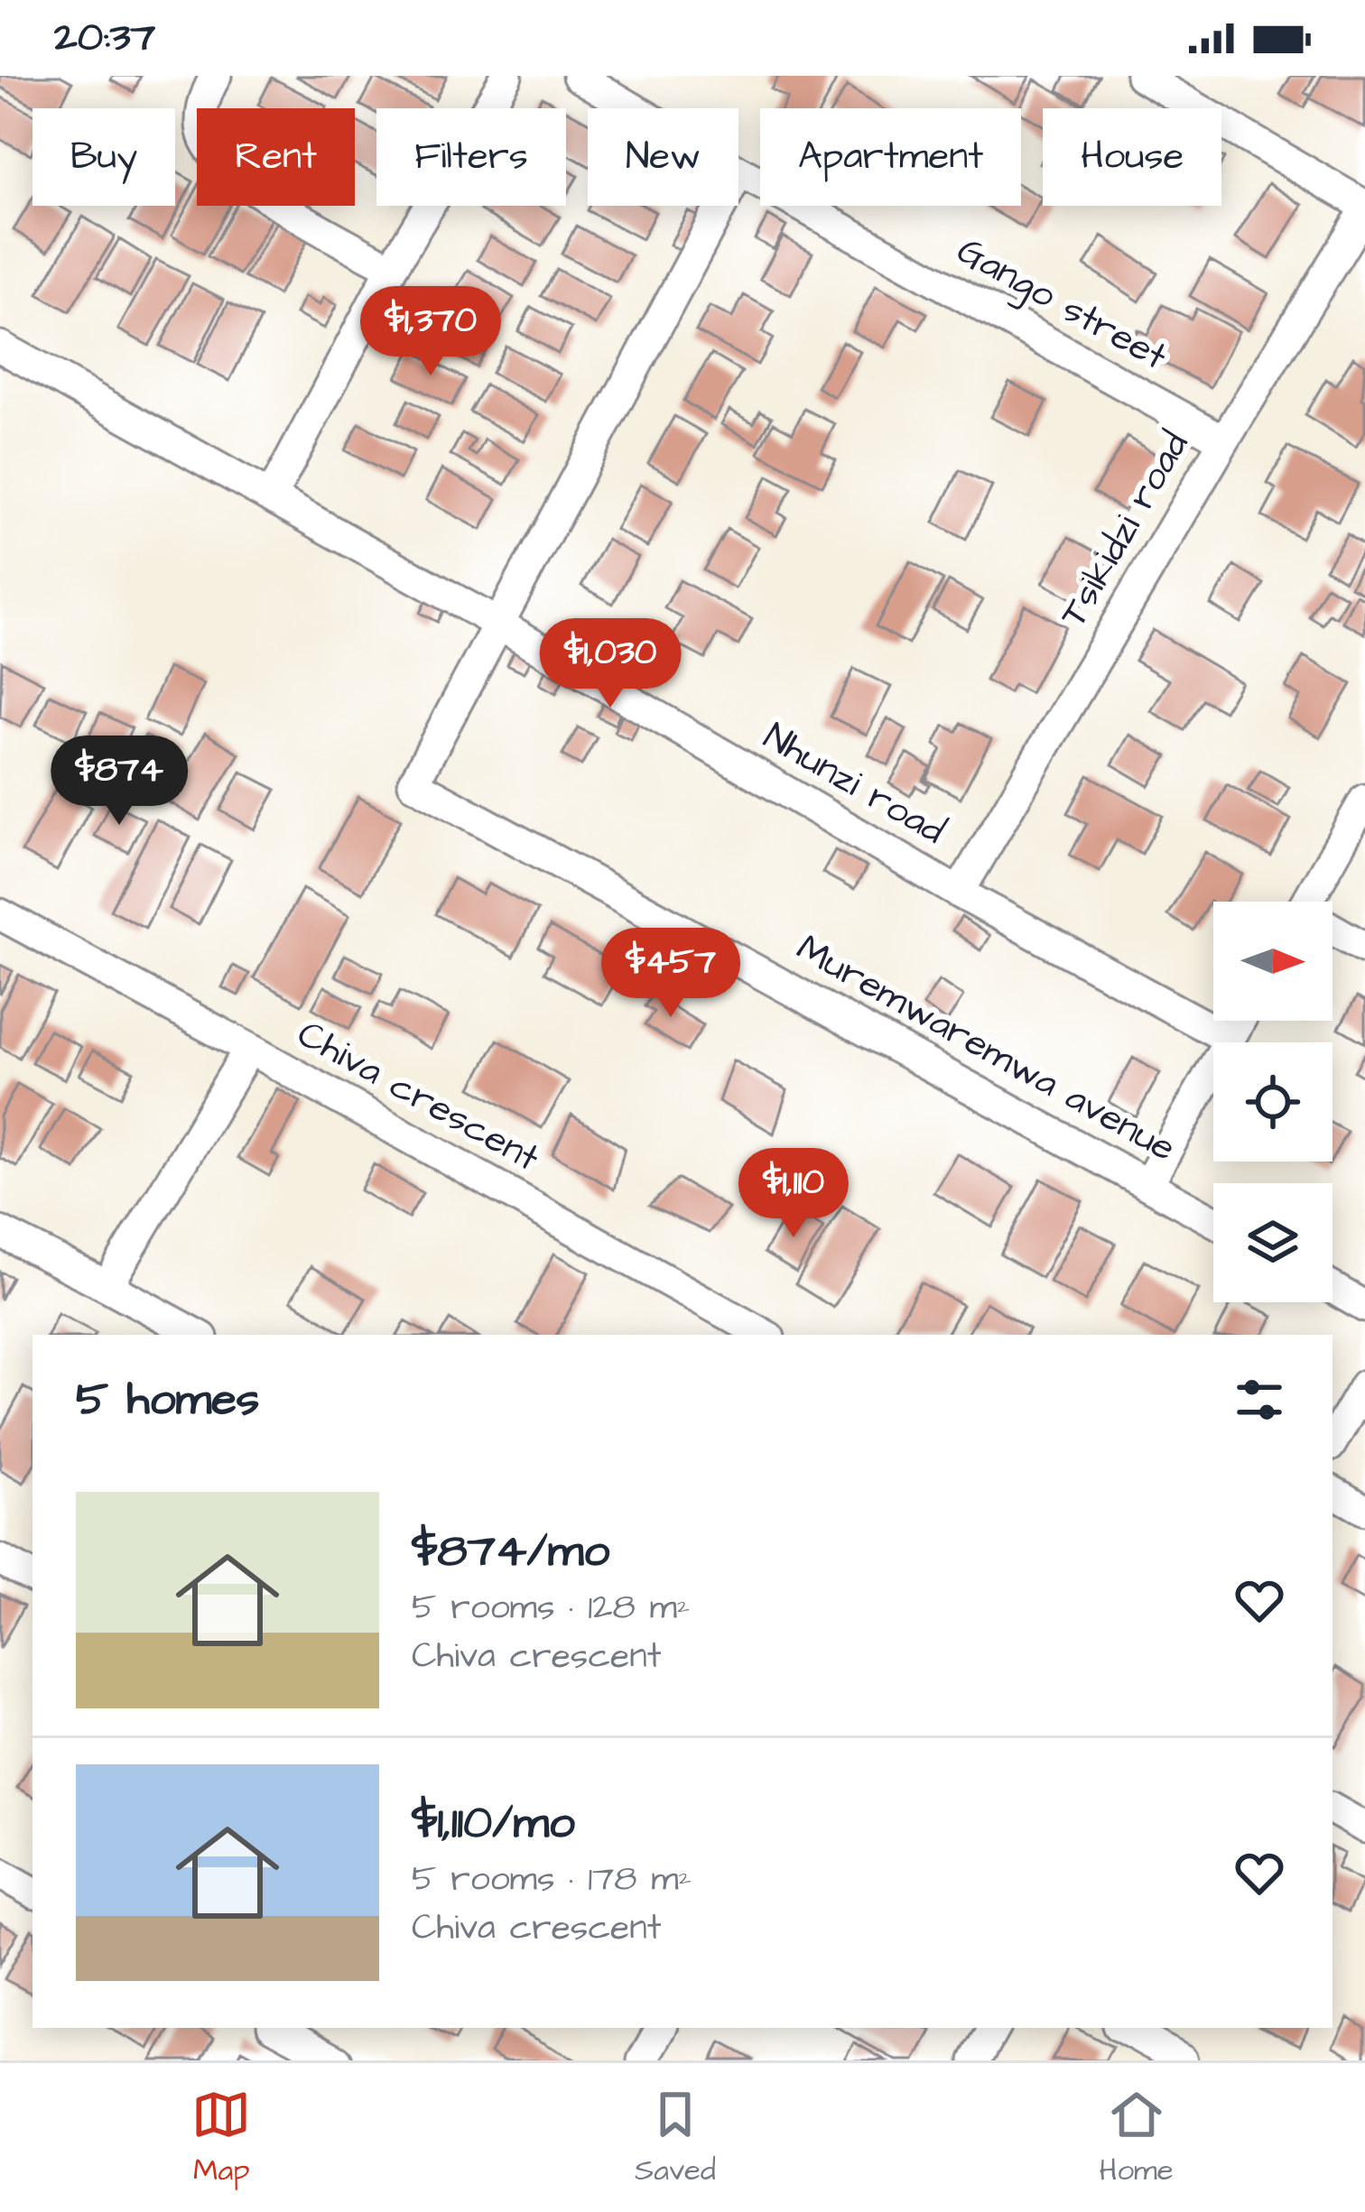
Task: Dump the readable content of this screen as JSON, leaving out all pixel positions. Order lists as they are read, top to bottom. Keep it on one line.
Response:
{"streets":{"street":["Gango street","Tsikidzi road","Nhunzi road","Muremwaremwa avenue","Chiva crescent"]},"crossings":[["Gango street","Tsikidzi road"],["Tsikidzi road","Nhunzi road"],["Nhunzi road","Muremwaremwa avenue"]],"north":"right","page":{"status":"20:37","chip":["Buy","Rent","Filters","New","Apartment","House"],"price":["$1,370","$1,030","$874","$457","$1,110"],"heading":"5 homes","list":[{"name":"$874/mo","note":"5 rooms · 128 m² · Chiva crescent"},{"name":"$1,110/mo","note":"5 rooms · 178 m² · Chiva crescent"}],"tabs":["Map","Saved","Home"]}}
